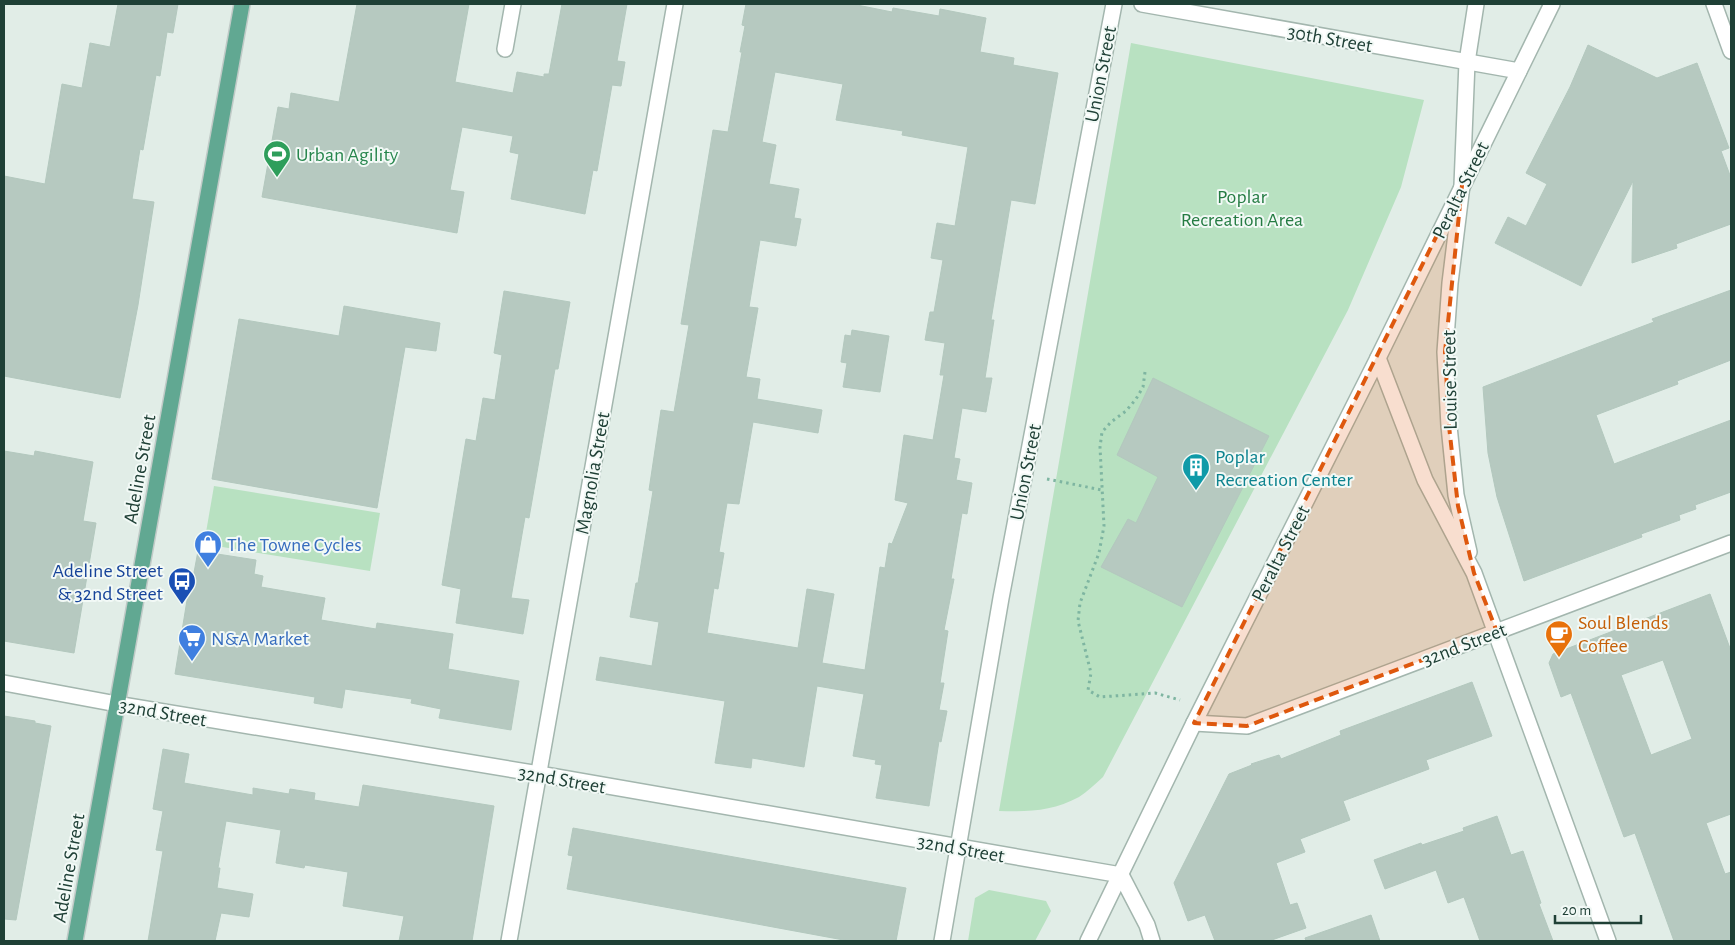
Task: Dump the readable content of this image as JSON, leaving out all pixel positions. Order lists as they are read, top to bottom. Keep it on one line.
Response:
{"streets":{"main road":["Adeline Street"],"street":["30th Street","Union Street","Peralta Street","Louise Street","Magnolia Street","32nd Street"]},"crossings":[["30th Street","Peralta Street"],["Union Street","32nd Street"],["Peralta Street","Louise Street"],["Peralta Street","32nd Street"],["Louise Street","32nd Street"],["Adeline Street","32nd Street"],["Magnolia Street","32nd Street"]],"parks":["Poplar Recreation Area"],"places":{"sports":["Urban Agility"],"building":["Poplar Recreation Center"],"shop":["The Towne Cycles"],"bus stop":["Adeline Street & 32nd Street"],"cafe":["Soul Blends Coffee"],"supermarket":["N&A Market"]},"scale_bar":"20 m"}
